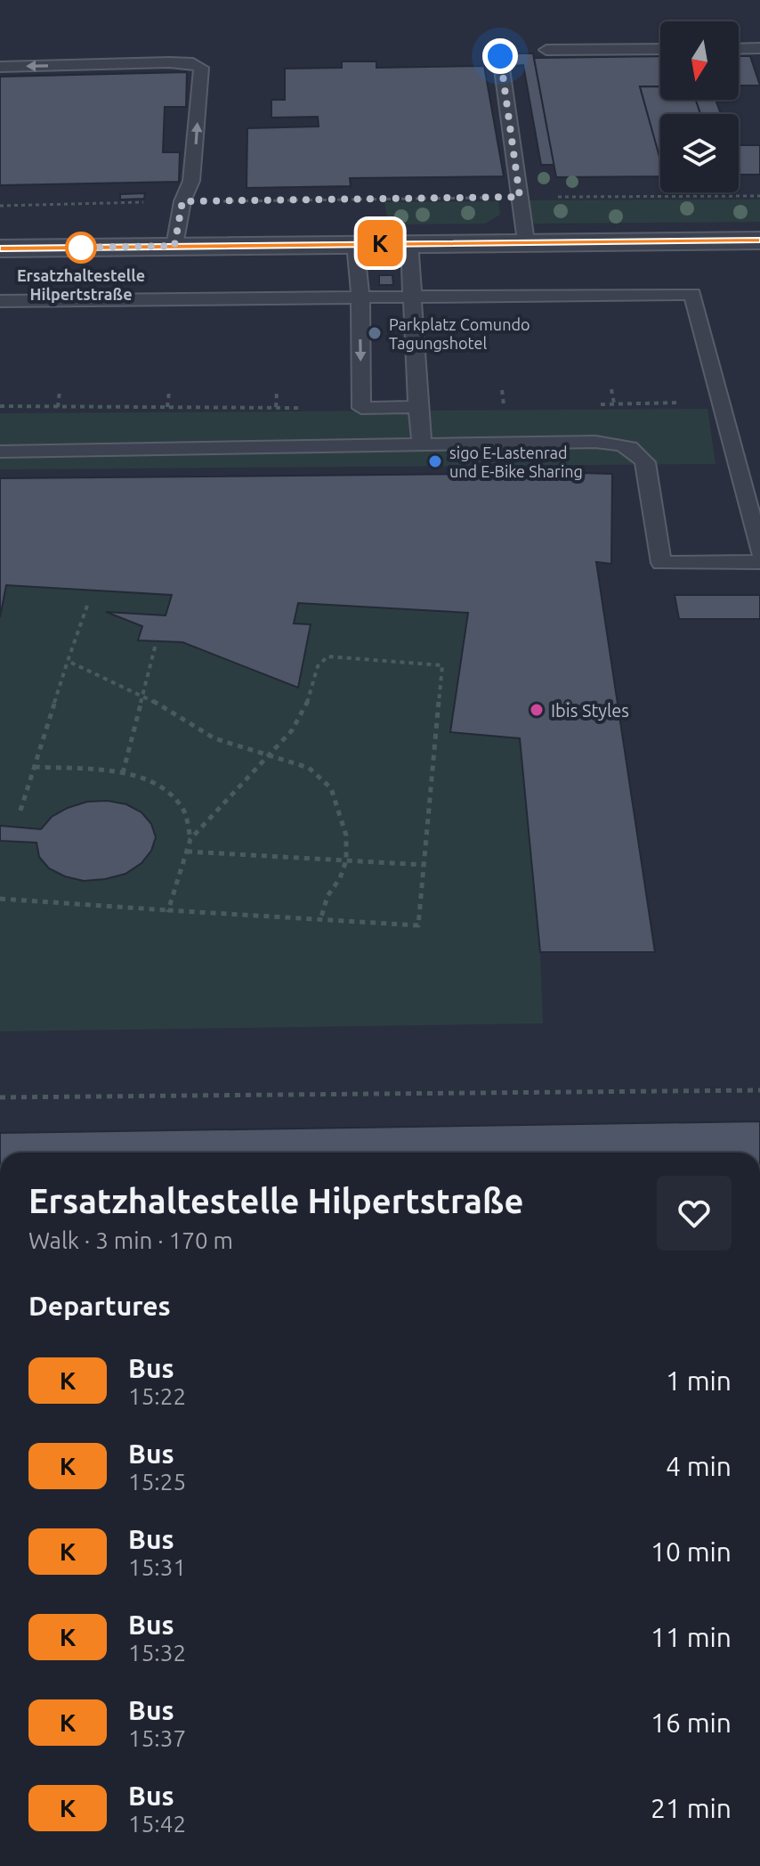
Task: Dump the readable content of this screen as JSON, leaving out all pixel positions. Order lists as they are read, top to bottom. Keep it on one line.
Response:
{"places":["Ersatzhaltestelle Hilpertstraße","Parkplatz Comundo Tagungshotel","sigo E-Lastenrad und E-Bike Sharing","Ibis Styles"],"lines":["bus line K"],"north":"bottom","page":{"on_map":"K","heading":[["Ersatzhaltestelle Hilpertstraße","Walk · 3 min · 170 m"],"Departures"],"list":[{"mark":"K","name":"Bus","note":"15:22","value":"1 min"},{"mark":"K","name":"Bus","note":"15:25","value":"4 min"},{"mark":"K","name":"Bus","note":"15:31","value":"10 min"},{"mark":"K","name":"Bus","note":"15:32","value":"11 min"},{"mark":"K","name":"Bus","note":"15:37","value":"16 min"},{"mark":"K","name":"Bus","note":"15:42","value":"21 min"}]}}
